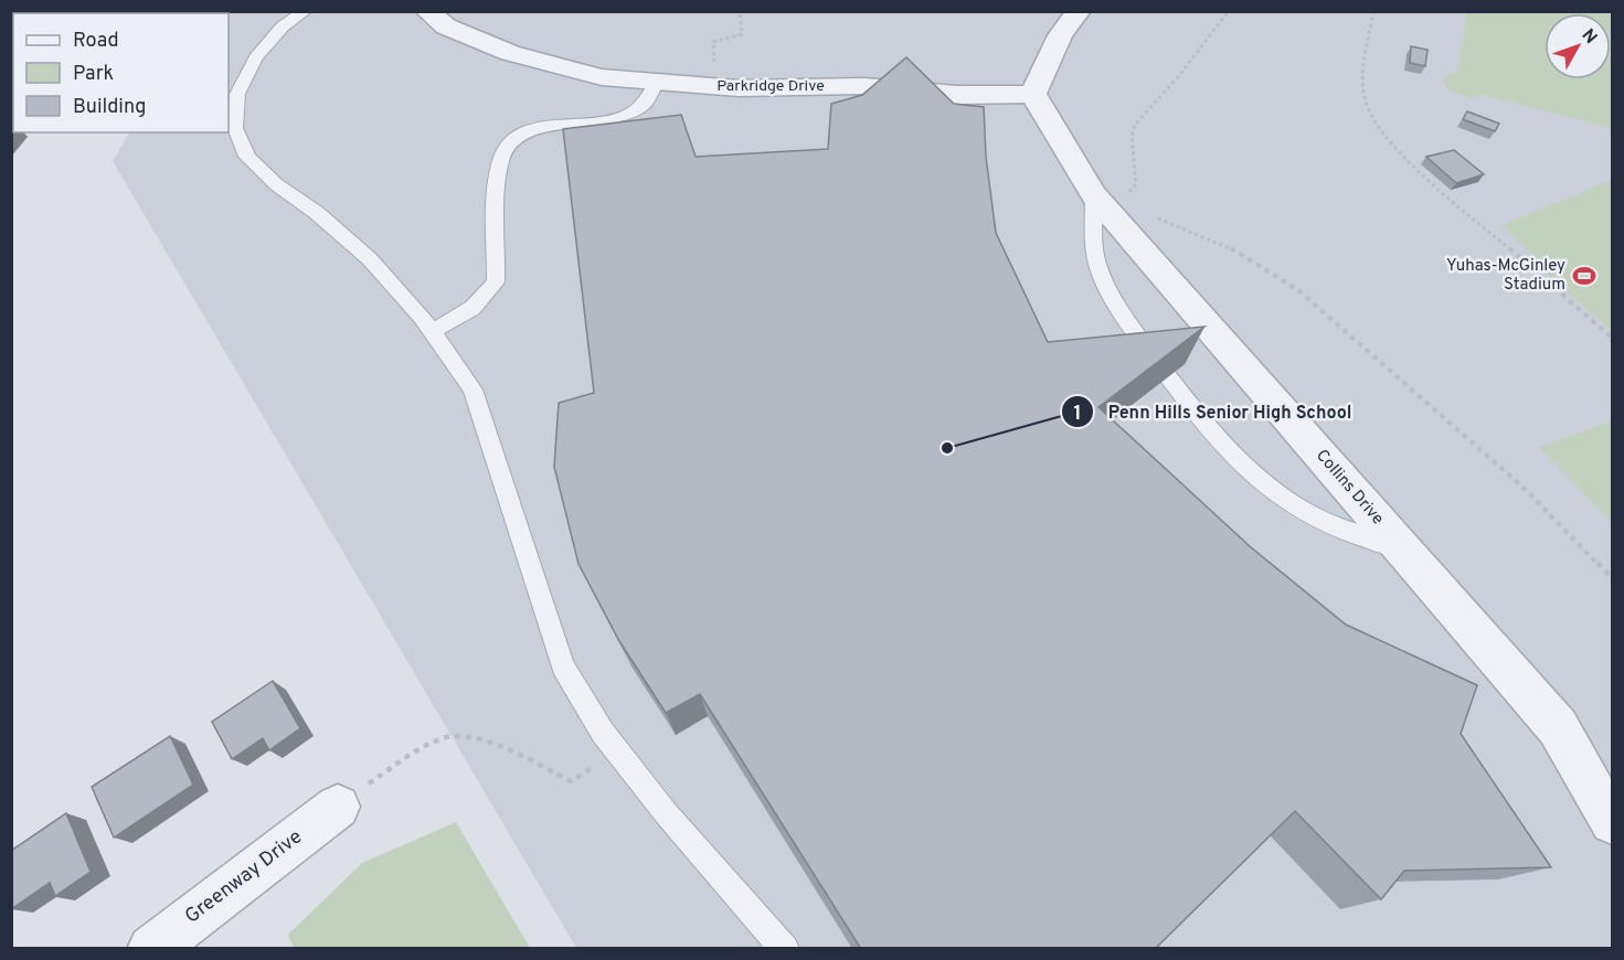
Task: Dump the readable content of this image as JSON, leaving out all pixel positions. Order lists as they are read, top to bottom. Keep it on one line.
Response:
{"streets":{"street":["Parkridge Drive","Collins Drive","Greenway Drive"]},"crossings":[["Parkridge Drive","Collins Drive"]],"places":{"sports":["Yuhas-McGinley Stadium"],"other":["Penn Hills Senior High School"]},"legend":["Road","Park","Building"],"north":"top right"}
